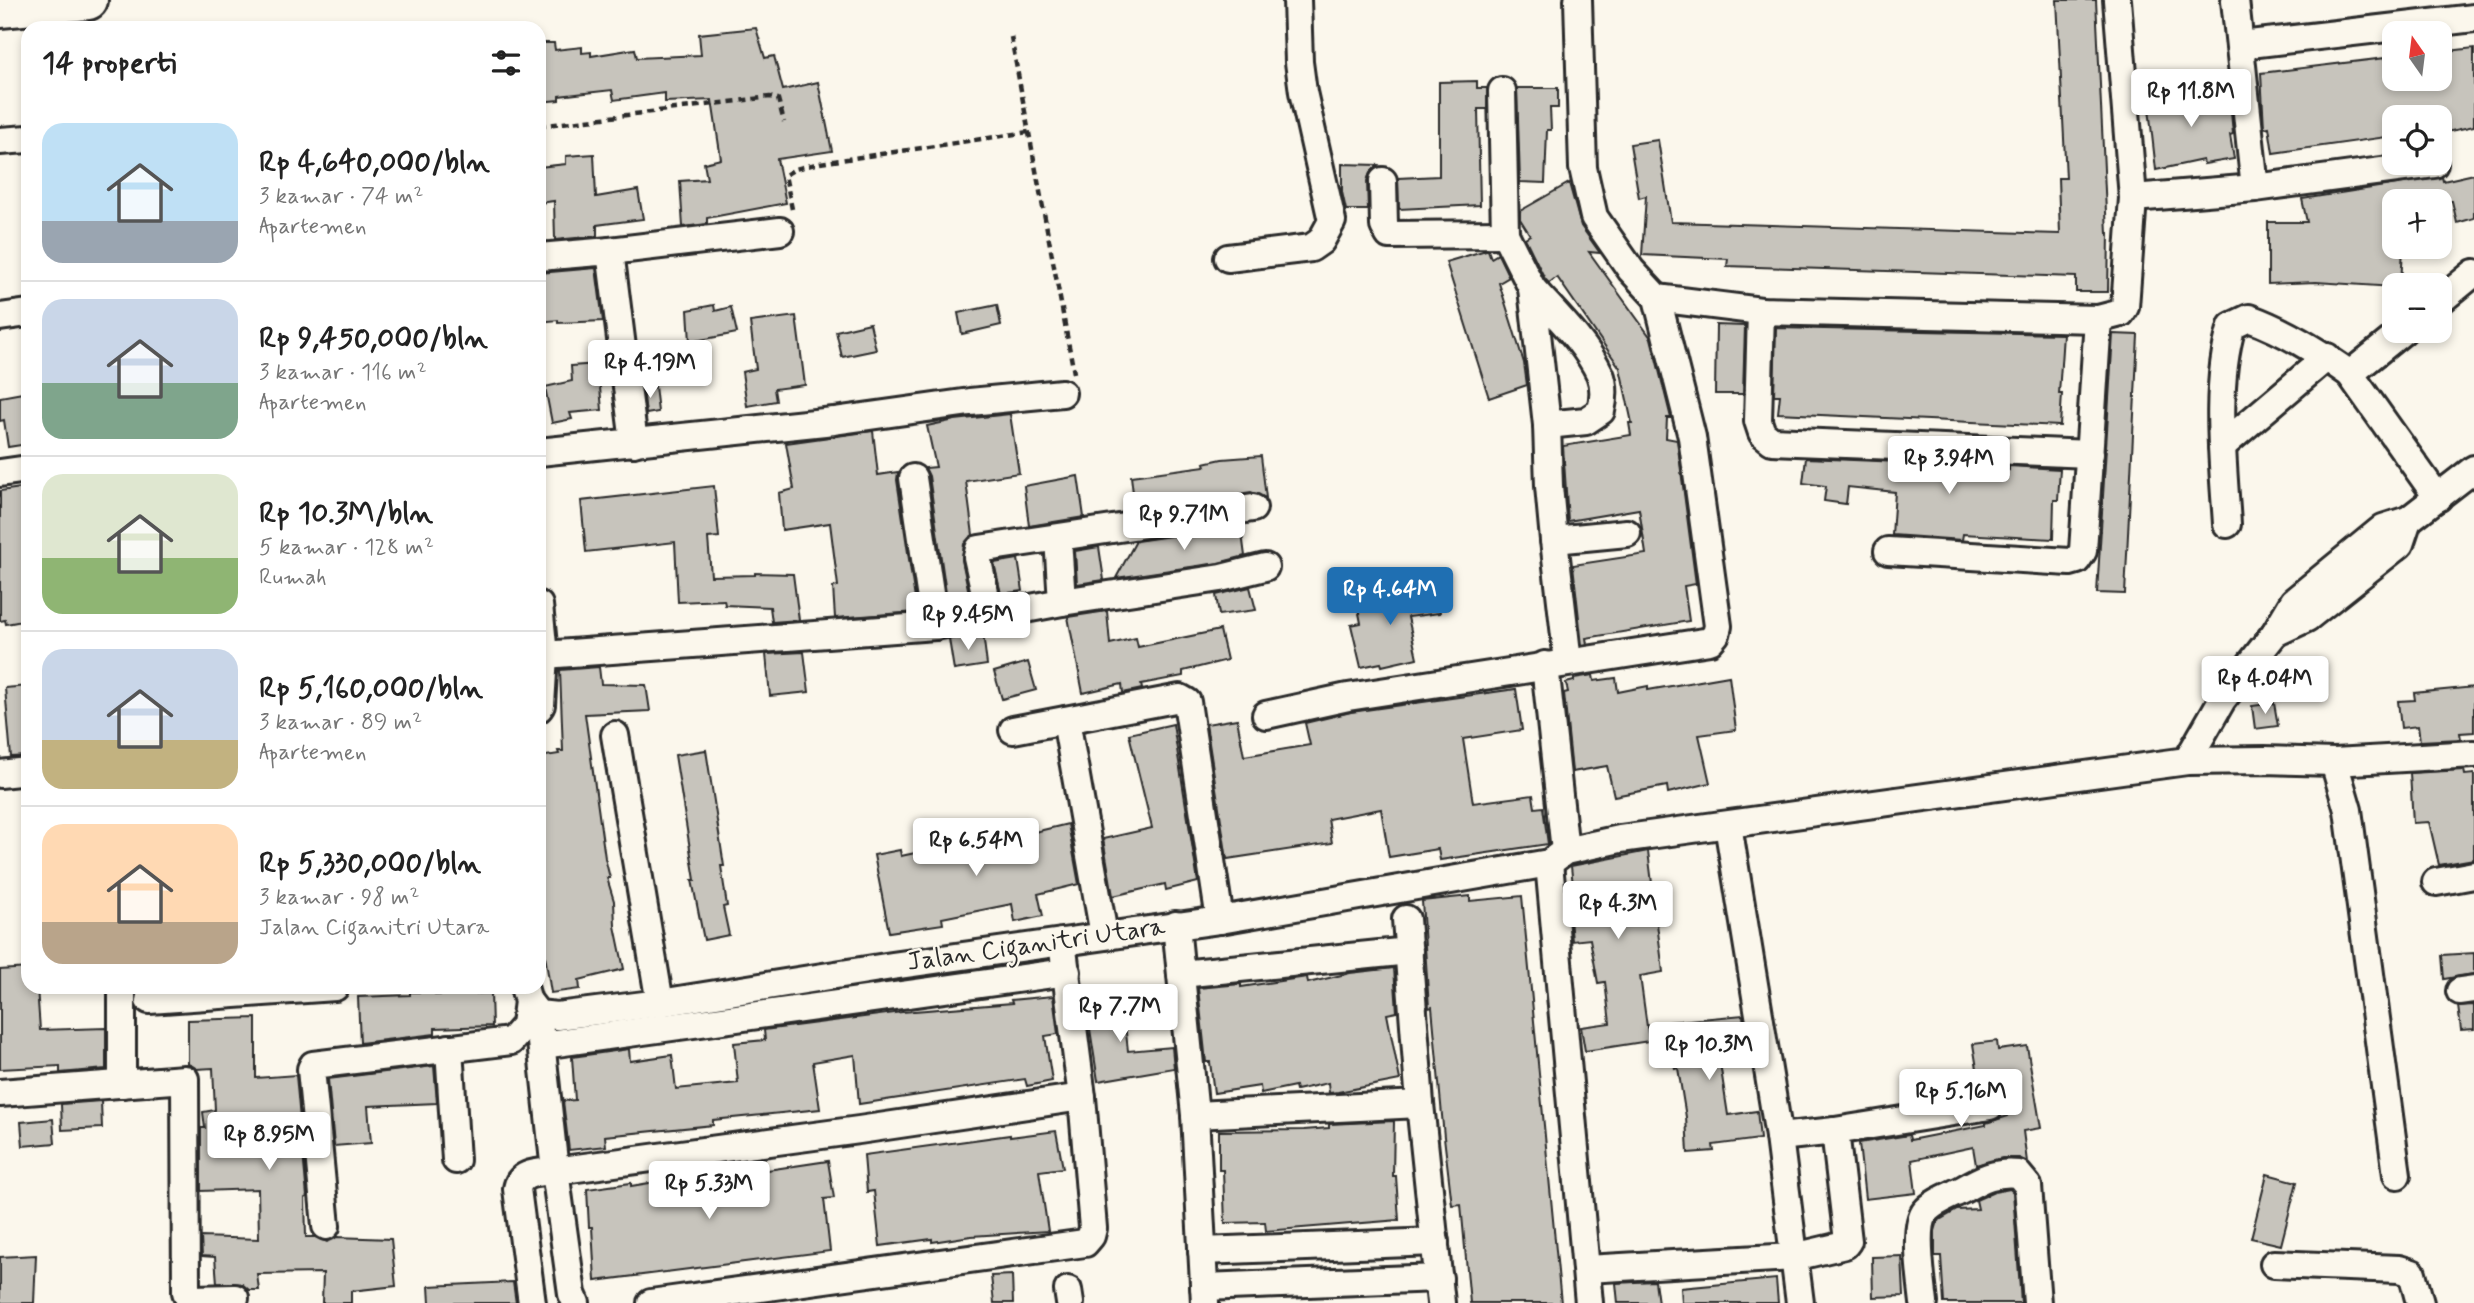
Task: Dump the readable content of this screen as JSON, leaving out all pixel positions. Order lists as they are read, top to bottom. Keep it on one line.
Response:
{"streets":{"street":["Jalan Ciganitri Utara"]},"north":"top","page":{"map_buttons":["+","−"],"heading":"14 properti","price":["Rp 11.8M","Rp 4.19M","Rp 3.94M","Rp 9.71M","Rp 4.64M","Rp 9.45M","Rp 4.04M","Rp 6.54M","Rp 4.3M","Rp 7.7M","Rp 10.3M","Rp 5.16M","Rp 8.95M","Rp 5.33M"],"list":[{"name":"Rp 4,640,000/bln","note":"3 kamar · 74 m² · Apartemen"},{"name":"Rp 9,450,000/bln","note":"3 kamar · 116 m² · Apartemen"},{"name":"Rp 10.3M/bln","note":"5 kamar · 128 m² · Rumah"},{"name":"Rp 5,160,000/bln","note":"3 kamar · 89 m² · Apartemen"},{"name":"Rp 5,330,000/bln","note":"3 kamar · 98 m² · Jalan Ciganitri Utara"}]}}
